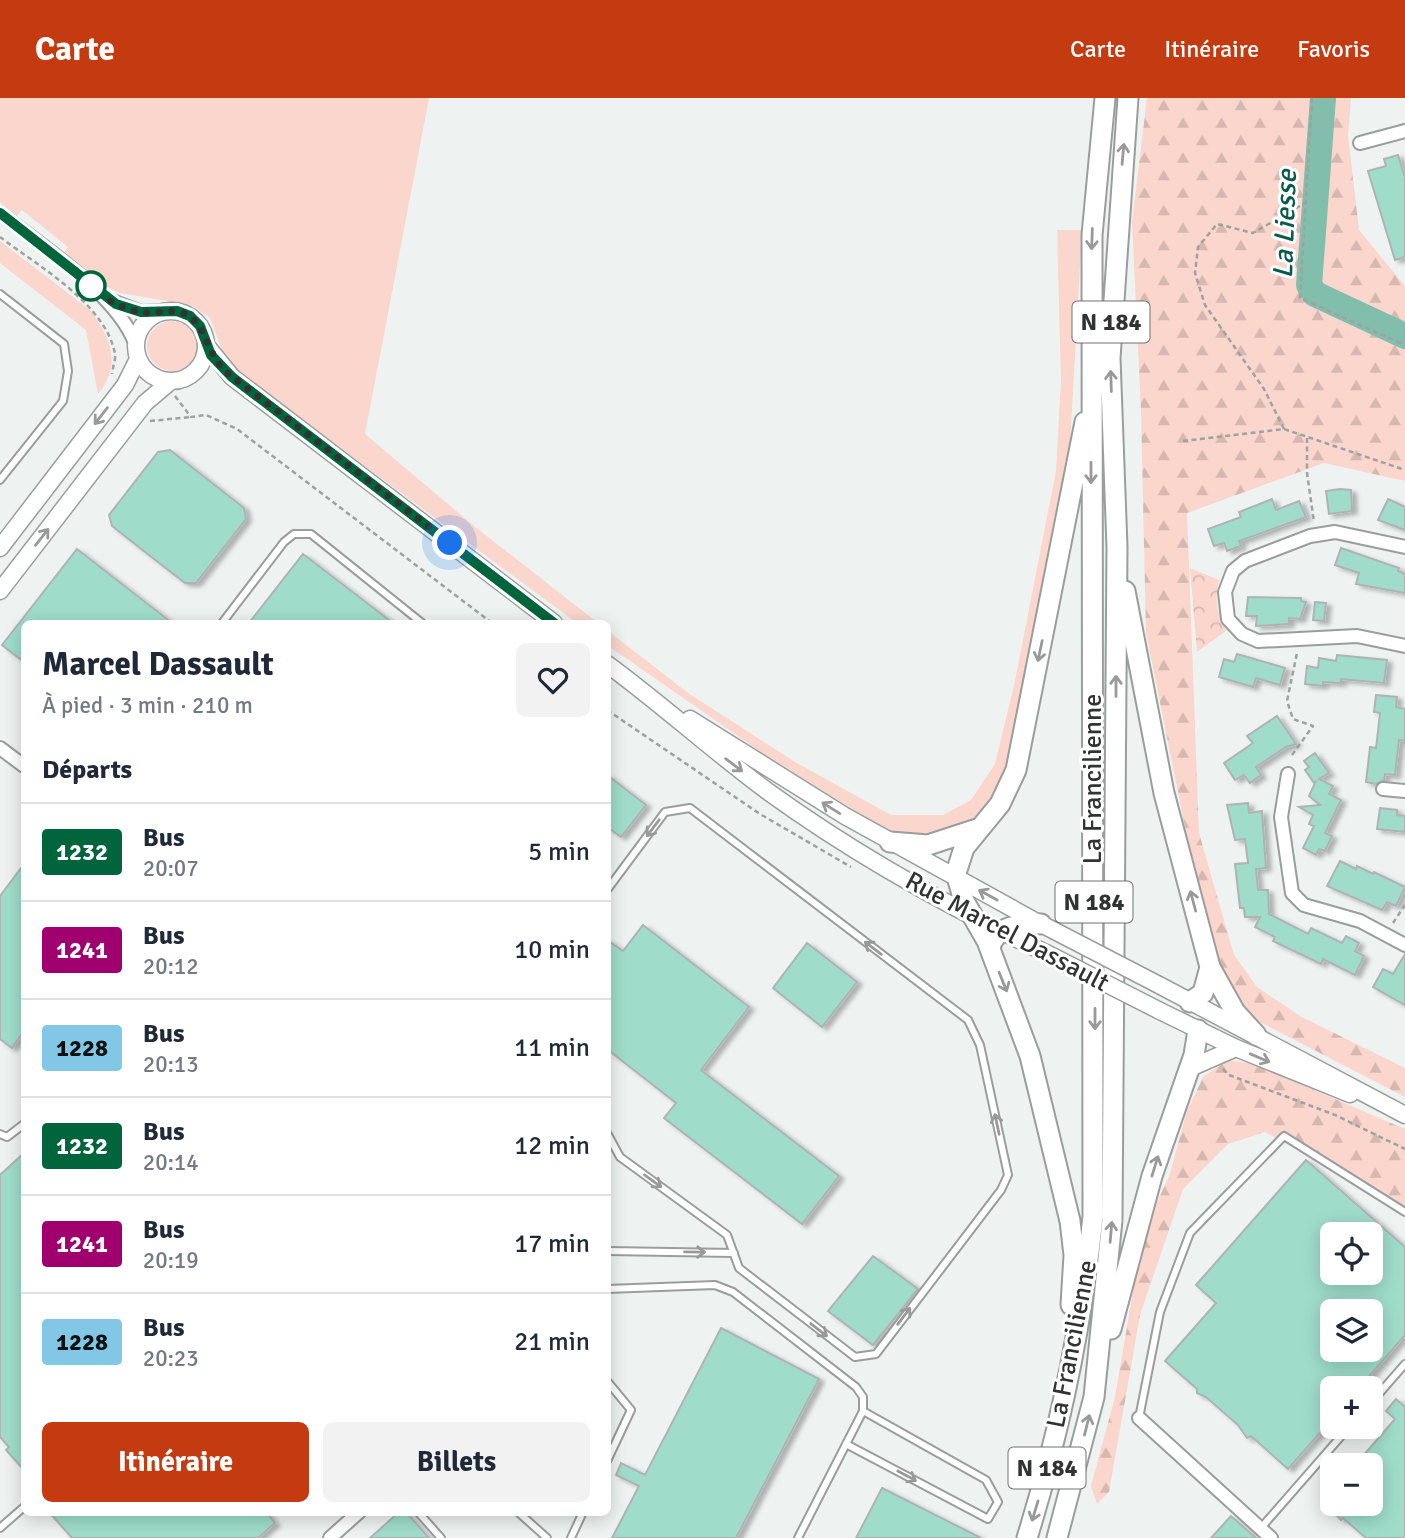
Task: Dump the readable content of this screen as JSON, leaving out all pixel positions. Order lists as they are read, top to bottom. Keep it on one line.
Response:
{"streets":{"highway":["N 184","La Francilienne"],"street":["Rue Marcel Dassault"]},"water":["La Liesse"],"lines":["bus line 1232"],"page":{"header":"Carte","nav":["Carte","Itinéraire","Favoris"],"heading":[["Marcel Dassault","À pied · 3 min · 210 m"],"Départs"],"list":[{"mark":"1232","name":"Bus","note":"20:07","value":"5 min"},{"mark":"1241","name":"Bus","note":"20:12","value":"10 min"},{"mark":"1228","name":"Bus","note":"20:13","value":"11 min"},{"mark":"1232","name":"Bus","note":"20:14","value":"12 min"},{"mark":"1241","name":"Bus","note":"20:19","value":"17 min"},{"mark":"1228","name":"Bus","note":"20:23","value":"21 min"}],"map_buttons":["+","−"],"buttons":["Itinéraire","Billets"]}}
